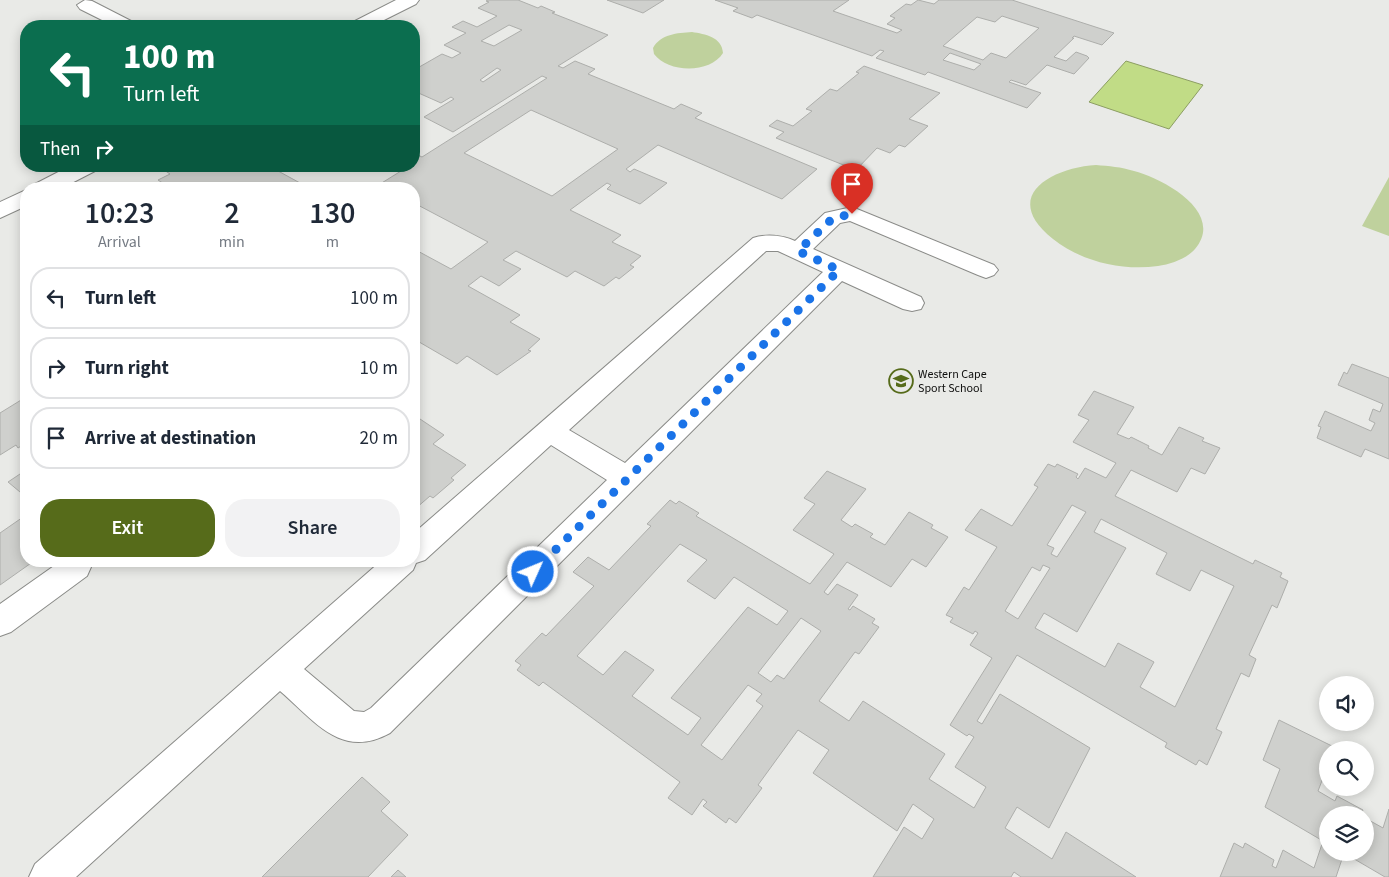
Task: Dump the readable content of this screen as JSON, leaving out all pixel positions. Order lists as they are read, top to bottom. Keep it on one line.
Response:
{"places":{"school or university":["Western Cape Sport School"]},"page":{"turn":["100 m","Turn left"],"then":"Then","eta":["10:23","Arrival","2","min","130","m"],"list":[{"name":"Turn left","value":"100 m"},{"name":"Turn right","value":"10 m"},{"name":"Arrive at destination","value":"20 m"}],"buttons":["Exit","Share"]}}
